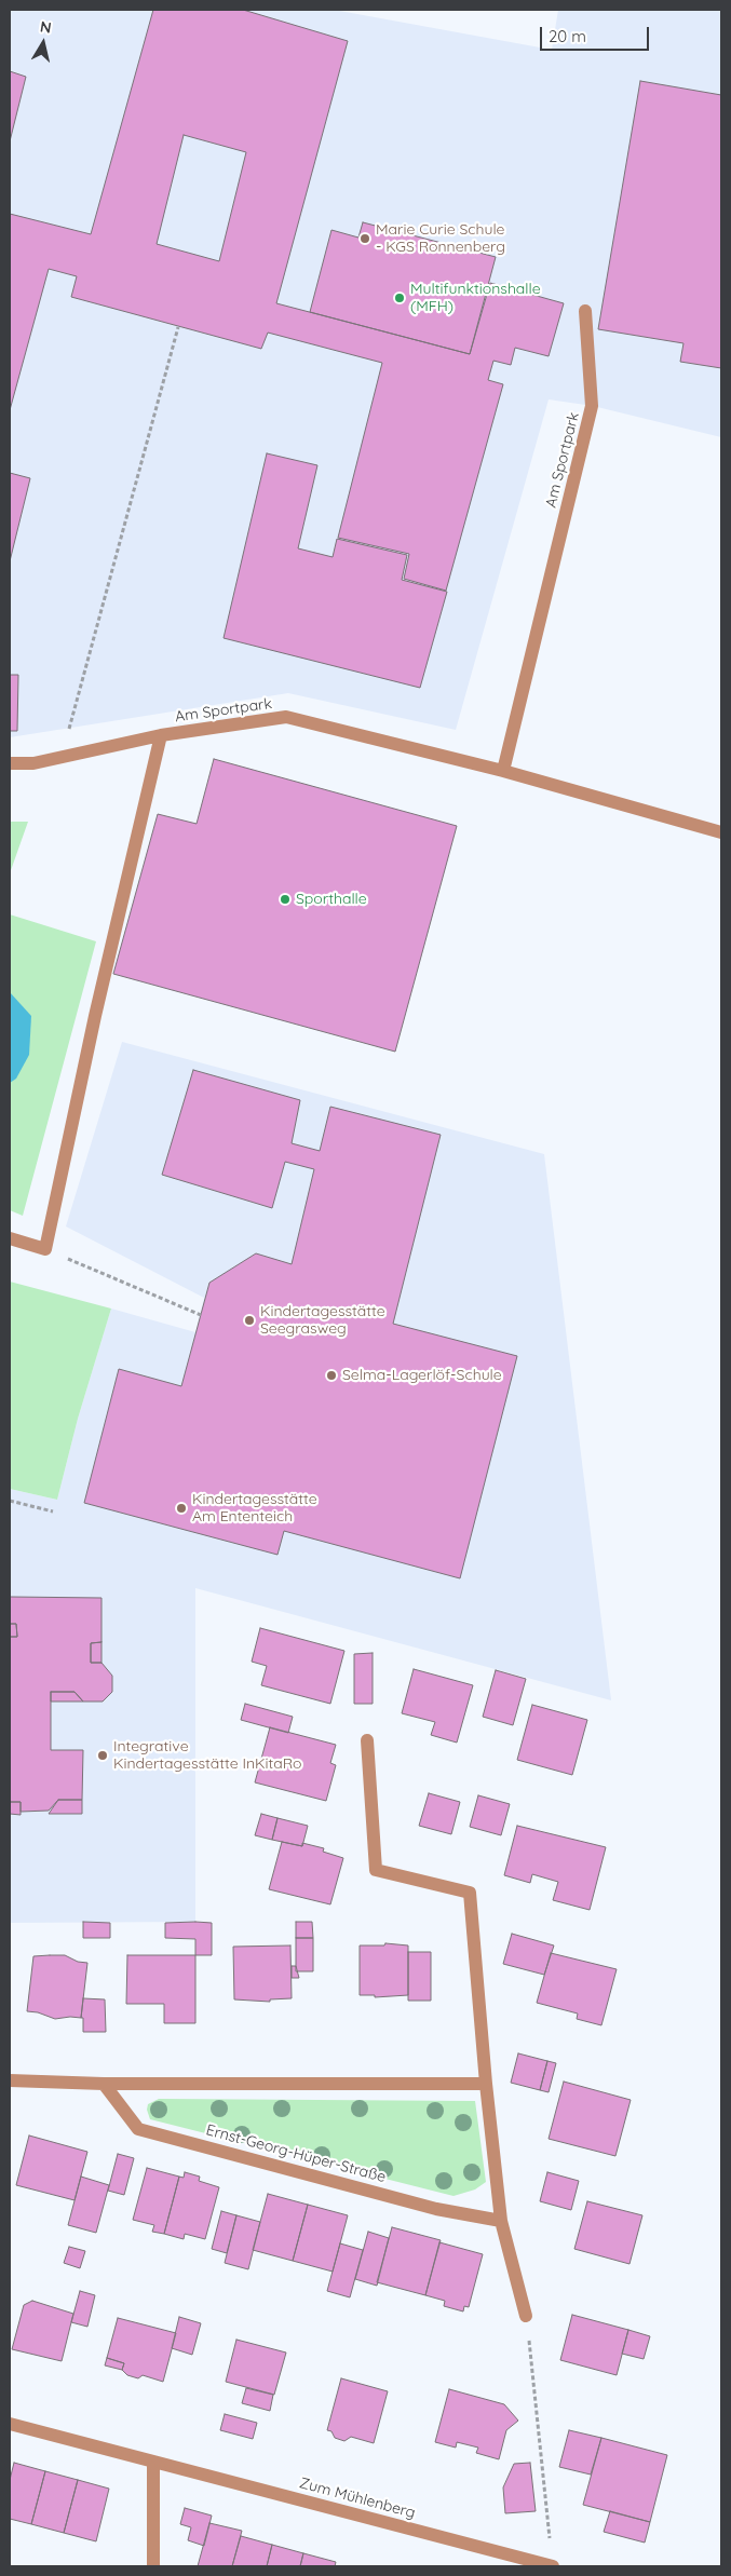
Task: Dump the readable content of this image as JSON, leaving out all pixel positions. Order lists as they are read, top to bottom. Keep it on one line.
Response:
{"streets":{"street":["Am Sportpark","Ernst-Georg-Hüper-Straße","Zum Mühlenberg"]},"places":["Marie Curie Schule - KGS Ronnenberg","Multifunktionshalle (MFH)","Sporthalle","Kindertagesstätte Seegrasweg","Selma-Lagerlöf-Schule","Kindertagesstätte Am Ententeich","Integrative Kindertagesstätte InKitaRo"],"scale_bar":"20 m","north":"top"}
